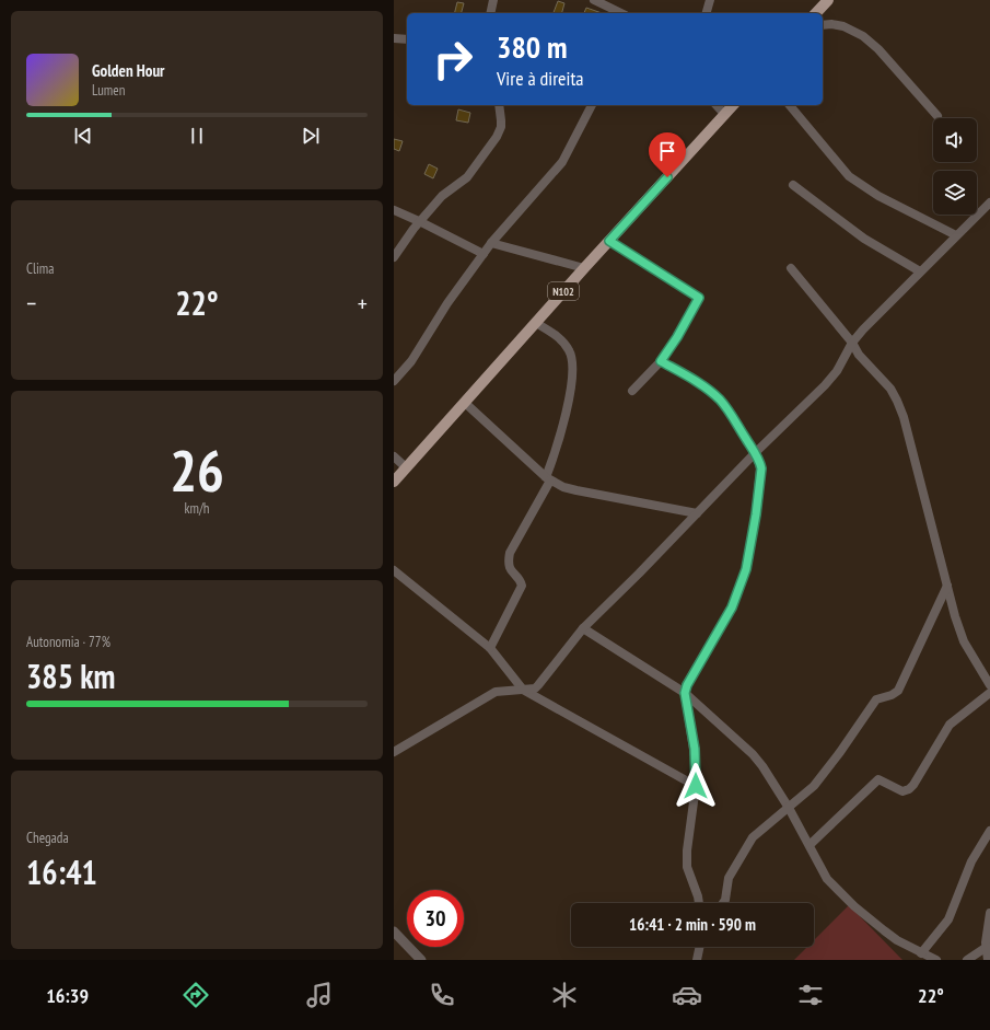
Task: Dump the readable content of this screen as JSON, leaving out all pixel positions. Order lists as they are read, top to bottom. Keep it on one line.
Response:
{"streets":{"main road":["N102"]},"page":{"turn":["380 m","Vire à direita"],"song":["Golden Hour","Lumen"],"tile":["Clima",["26","km/h"],["Autonomia · 77%","385 km"],["Chegada","16:41"]],"heat":["−","22°","+"],"limit":"30","trip":"16:41 · 2 min · 590 m","tabs":["16:39","22°"]}}
